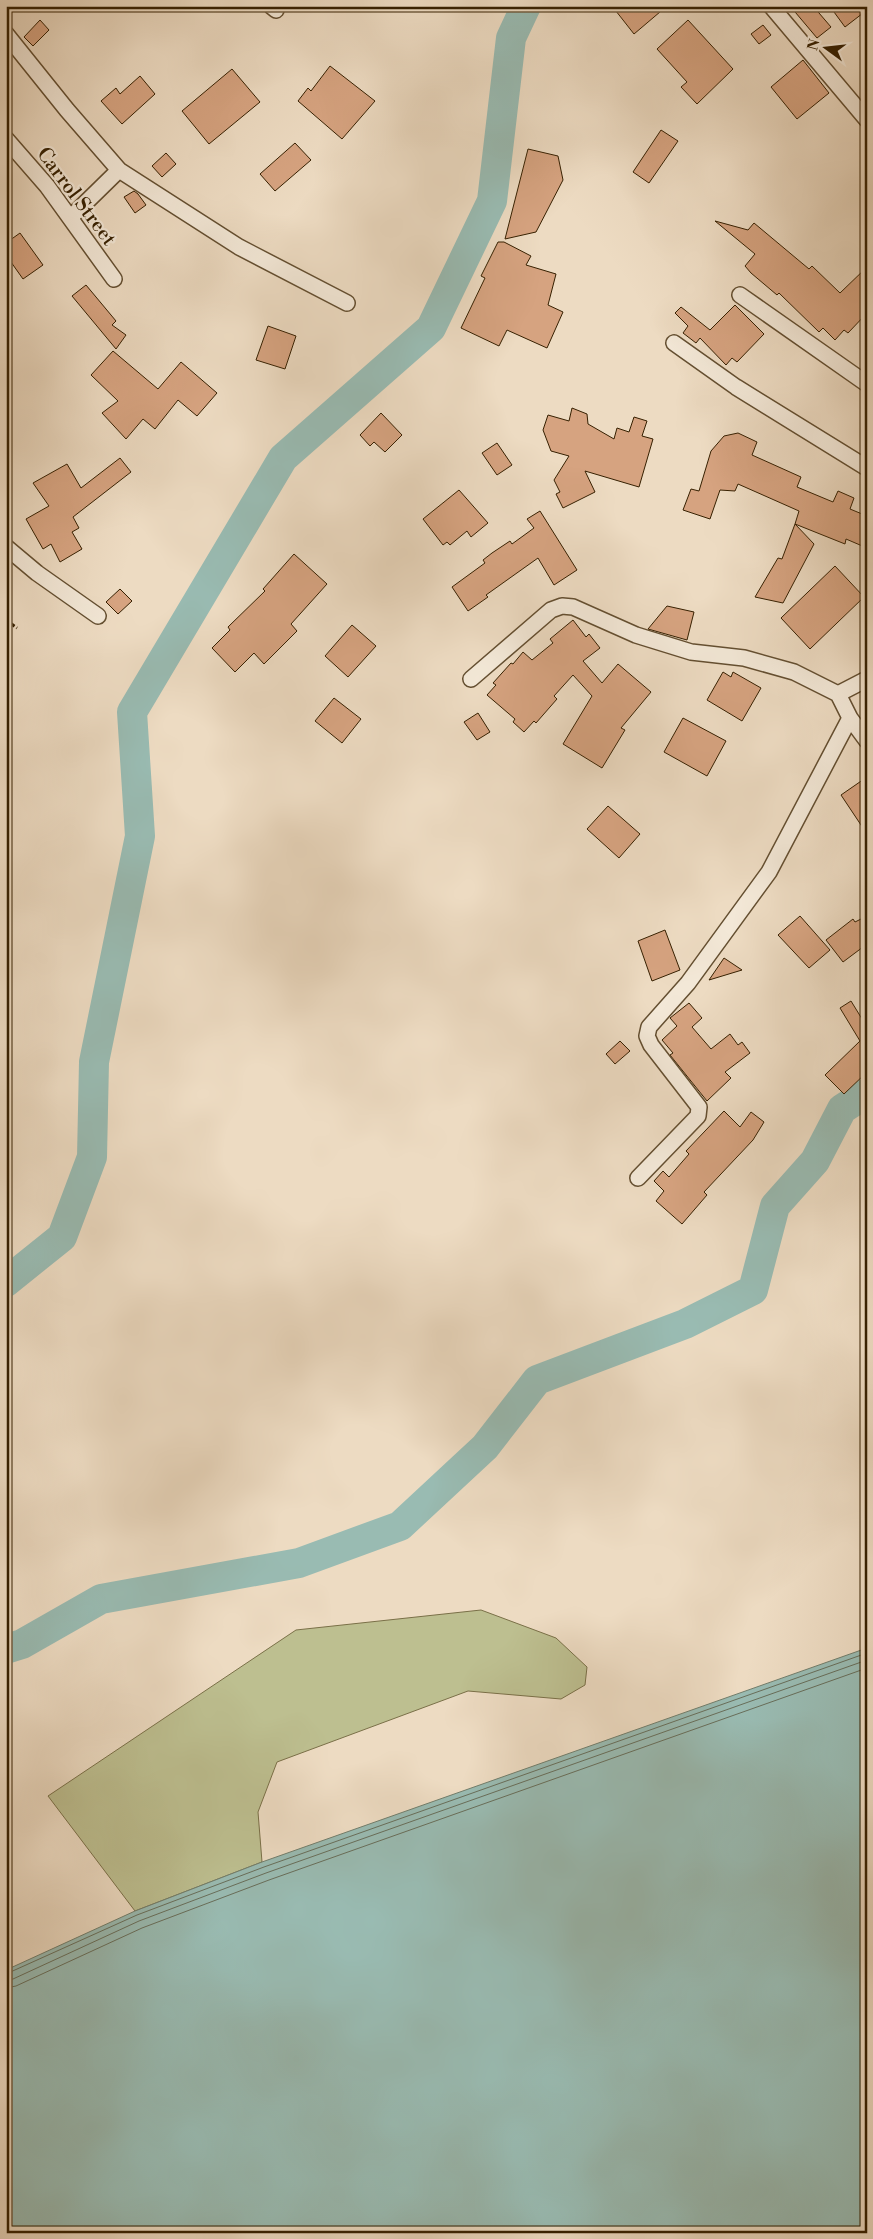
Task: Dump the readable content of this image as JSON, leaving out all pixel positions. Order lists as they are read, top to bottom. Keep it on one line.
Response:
{"streets":{"street":["Carrol Street"]},"north":"left"}
